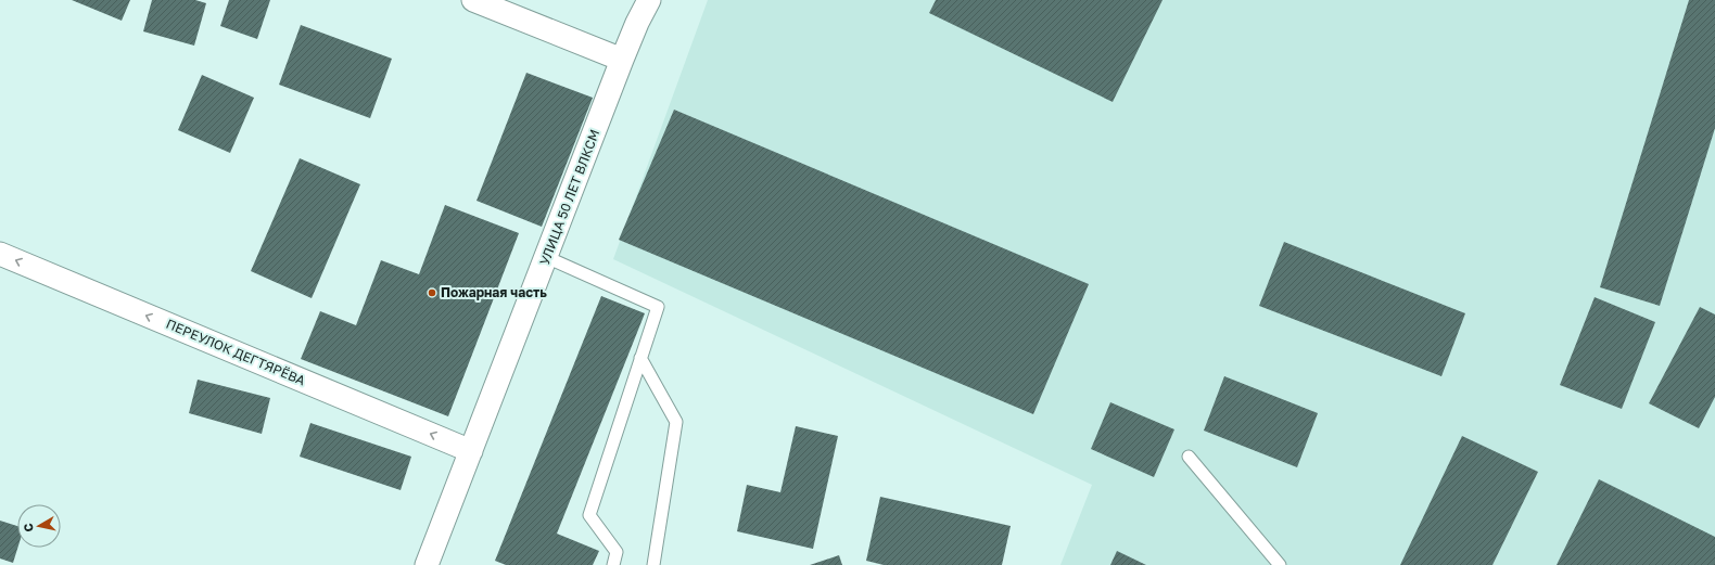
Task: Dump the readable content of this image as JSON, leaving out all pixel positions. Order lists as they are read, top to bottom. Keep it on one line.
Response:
{"streets":{"street":["УЛИЦА 50 ЛЕТ ВЛКСМ","ПЕРЕУЛОК ДЕГТЯРЁВА"]},"crossings":[["УЛИЦА 50 ЛЕТ ВЛКСМ","ПЕРЕУЛОК ДЕГТЯРЁВА"]],"one_way":["ПЕРЕУЛОК ДЕГТЯРЁВА"],"places":["Пожарная часть"],"north":"left"}
